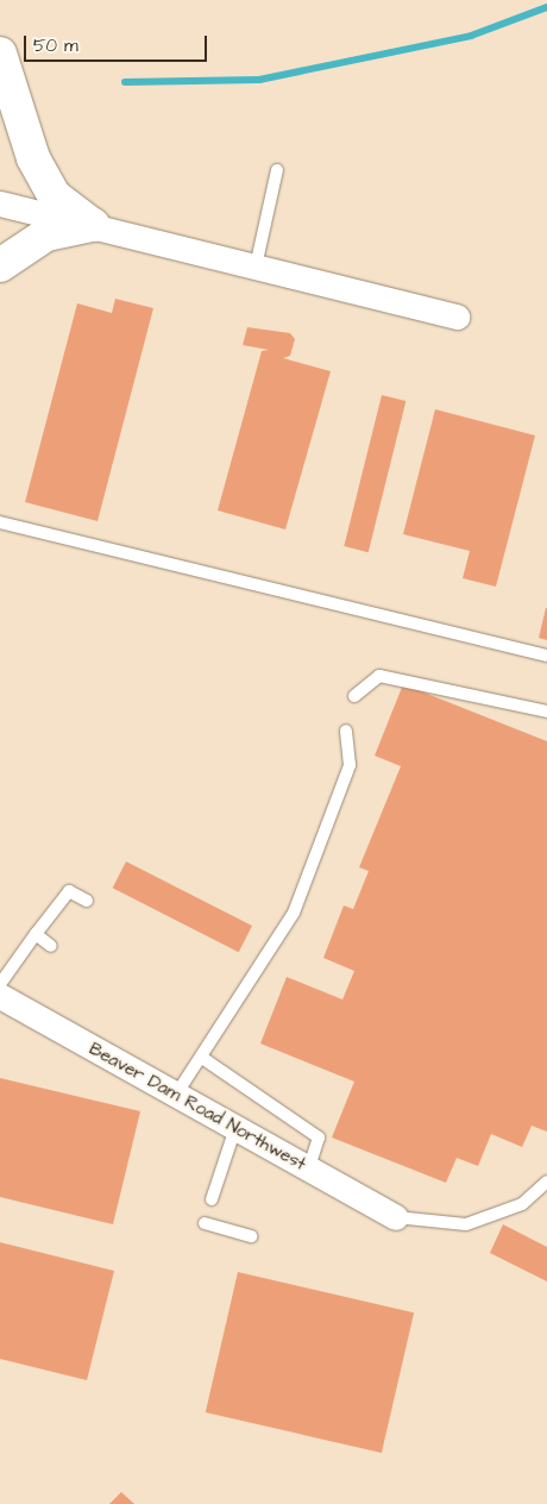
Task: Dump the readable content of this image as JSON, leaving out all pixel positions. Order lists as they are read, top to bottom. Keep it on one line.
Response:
{"streets":{"street":["Beaver Dam Road Northwest"]},"scale_bar":"50 m"}
